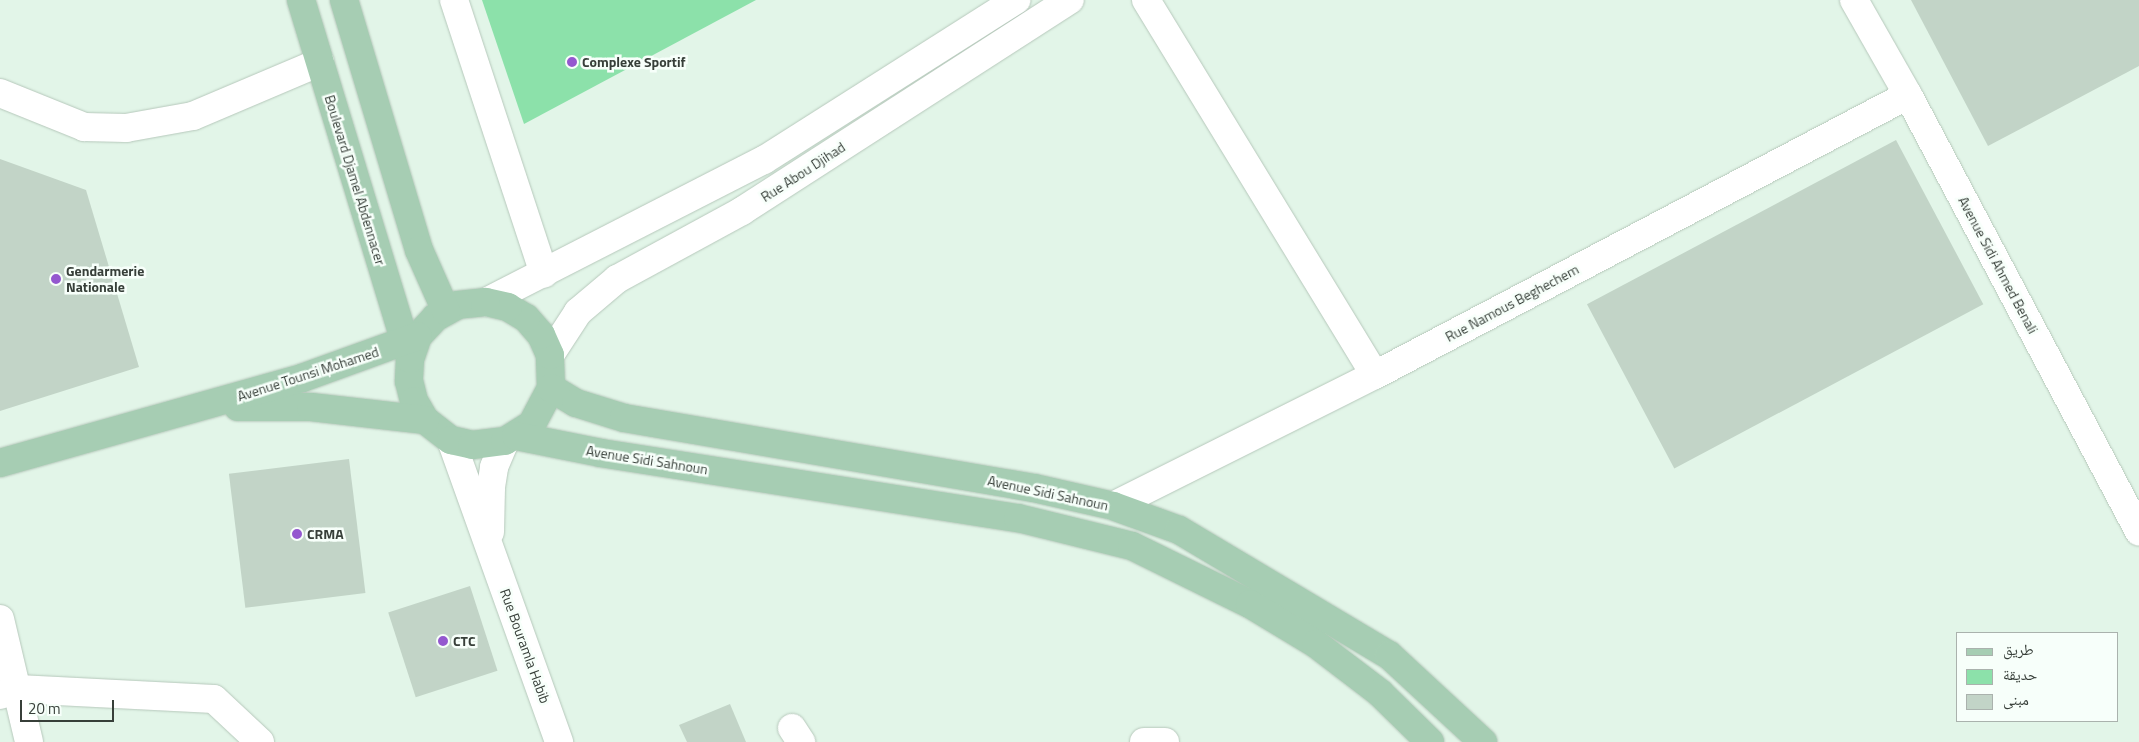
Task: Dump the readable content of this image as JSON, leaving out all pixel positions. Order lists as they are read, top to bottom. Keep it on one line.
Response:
{"streets":{"main road":["Boulevard Djamel Abdennacer","Avenue Tounsi Mohamed","Avenue Sidi Sahnoun"],"street":["Rue Abou Djihad","Avenue Sidi Ahmed Benali","Rue Namous Beghechem","Rue Bouramla Habib"]},"crossings":[["Rue Abou Djihad","Boulevard Djamel Abdennacer"],["Rue Abou Djihad","Avenue Tounsi Mohamed"],["Rue Abou Djihad","Avenue Sidi Sahnoun"],["Rue Abou Djihad","Rue Bouramla Habib"],["Boulevard Djamel Abdennacer","Avenue Tounsi Mohamed"],["Boulevard Djamel Abdennacer","Avenue Sidi Sahnoun"],["Boulevard Djamel Abdennacer","Rue Bouramla Habib"],["Avenue Sidi Ahmed Benali","Rue Namous Beghechem"],["Rue Namous Beghechem","Avenue Sidi Sahnoun"],["Avenue Tounsi Mohamed","Avenue Sidi Sahnoun"],["Avenue Tounsi Mohamed","Rue Bouramla Habib"],["Avenue Sidi Sahnoun","Rue Bouramla Habib"]],"places":["Complexe Sportif","Gendarmerie Nationale","CRMA","CTC"],"legend":["طريق","حديقة","مبنى"],"scale_bar":"20 m"}
